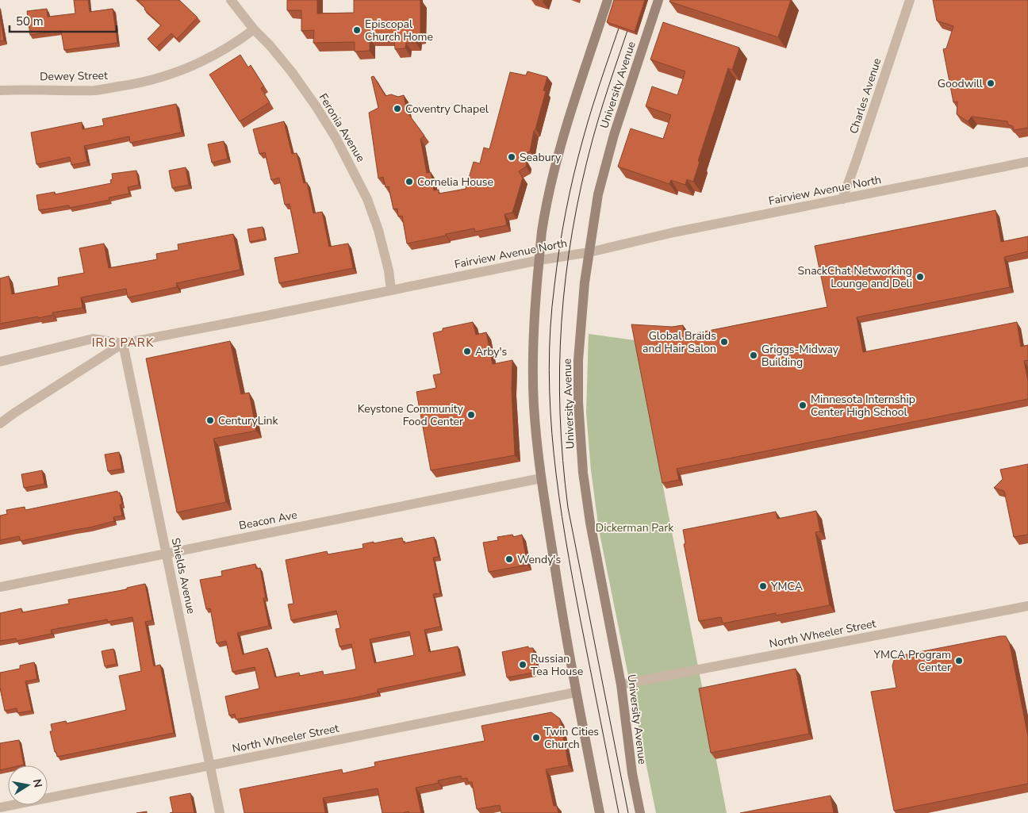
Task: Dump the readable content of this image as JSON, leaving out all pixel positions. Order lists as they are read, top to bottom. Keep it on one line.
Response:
{"streets":{"main road":["University Avenue"],"street":["Dewey Street","Charles Avenue","Feronia Avenue","Fairview Avenue North","Beacon Ave","Shields Avenue","North Wheeler Street"]},"crossings":[["Dewey Street","Feronia Avenue"],["University Avenue","Fairview Avenue North"],["University Avenue","North Wheeler Street"],["Charles Avenue","Fairview Avenue North"],["Feronia Avenue","Fairview Avenue North"],["Fairview Avenue North","Shields Avenue"],["Beacon Ave","Shields Avenue"],["Shields Avenue","North Wheeler Street"]],"districts":["IRIS PARK"],"parks":["Dickerman Park"],"places":["Episcopal Church Home","Goodwill","Coventry Chapel","Seabury","Cornelia House","SnackChat Networking Lounge and Deli","Global Braids and Hair Salon","Arby's","Griggs-Midway Building","Minnesota Internship Center High School","Keystone Community Food Center","CenturyLink","Wendy's","YMCA","YMCA Program Center","Russian Tea House","Twin Cities Church"],"scale_bar":"50 m","north":"right"}
